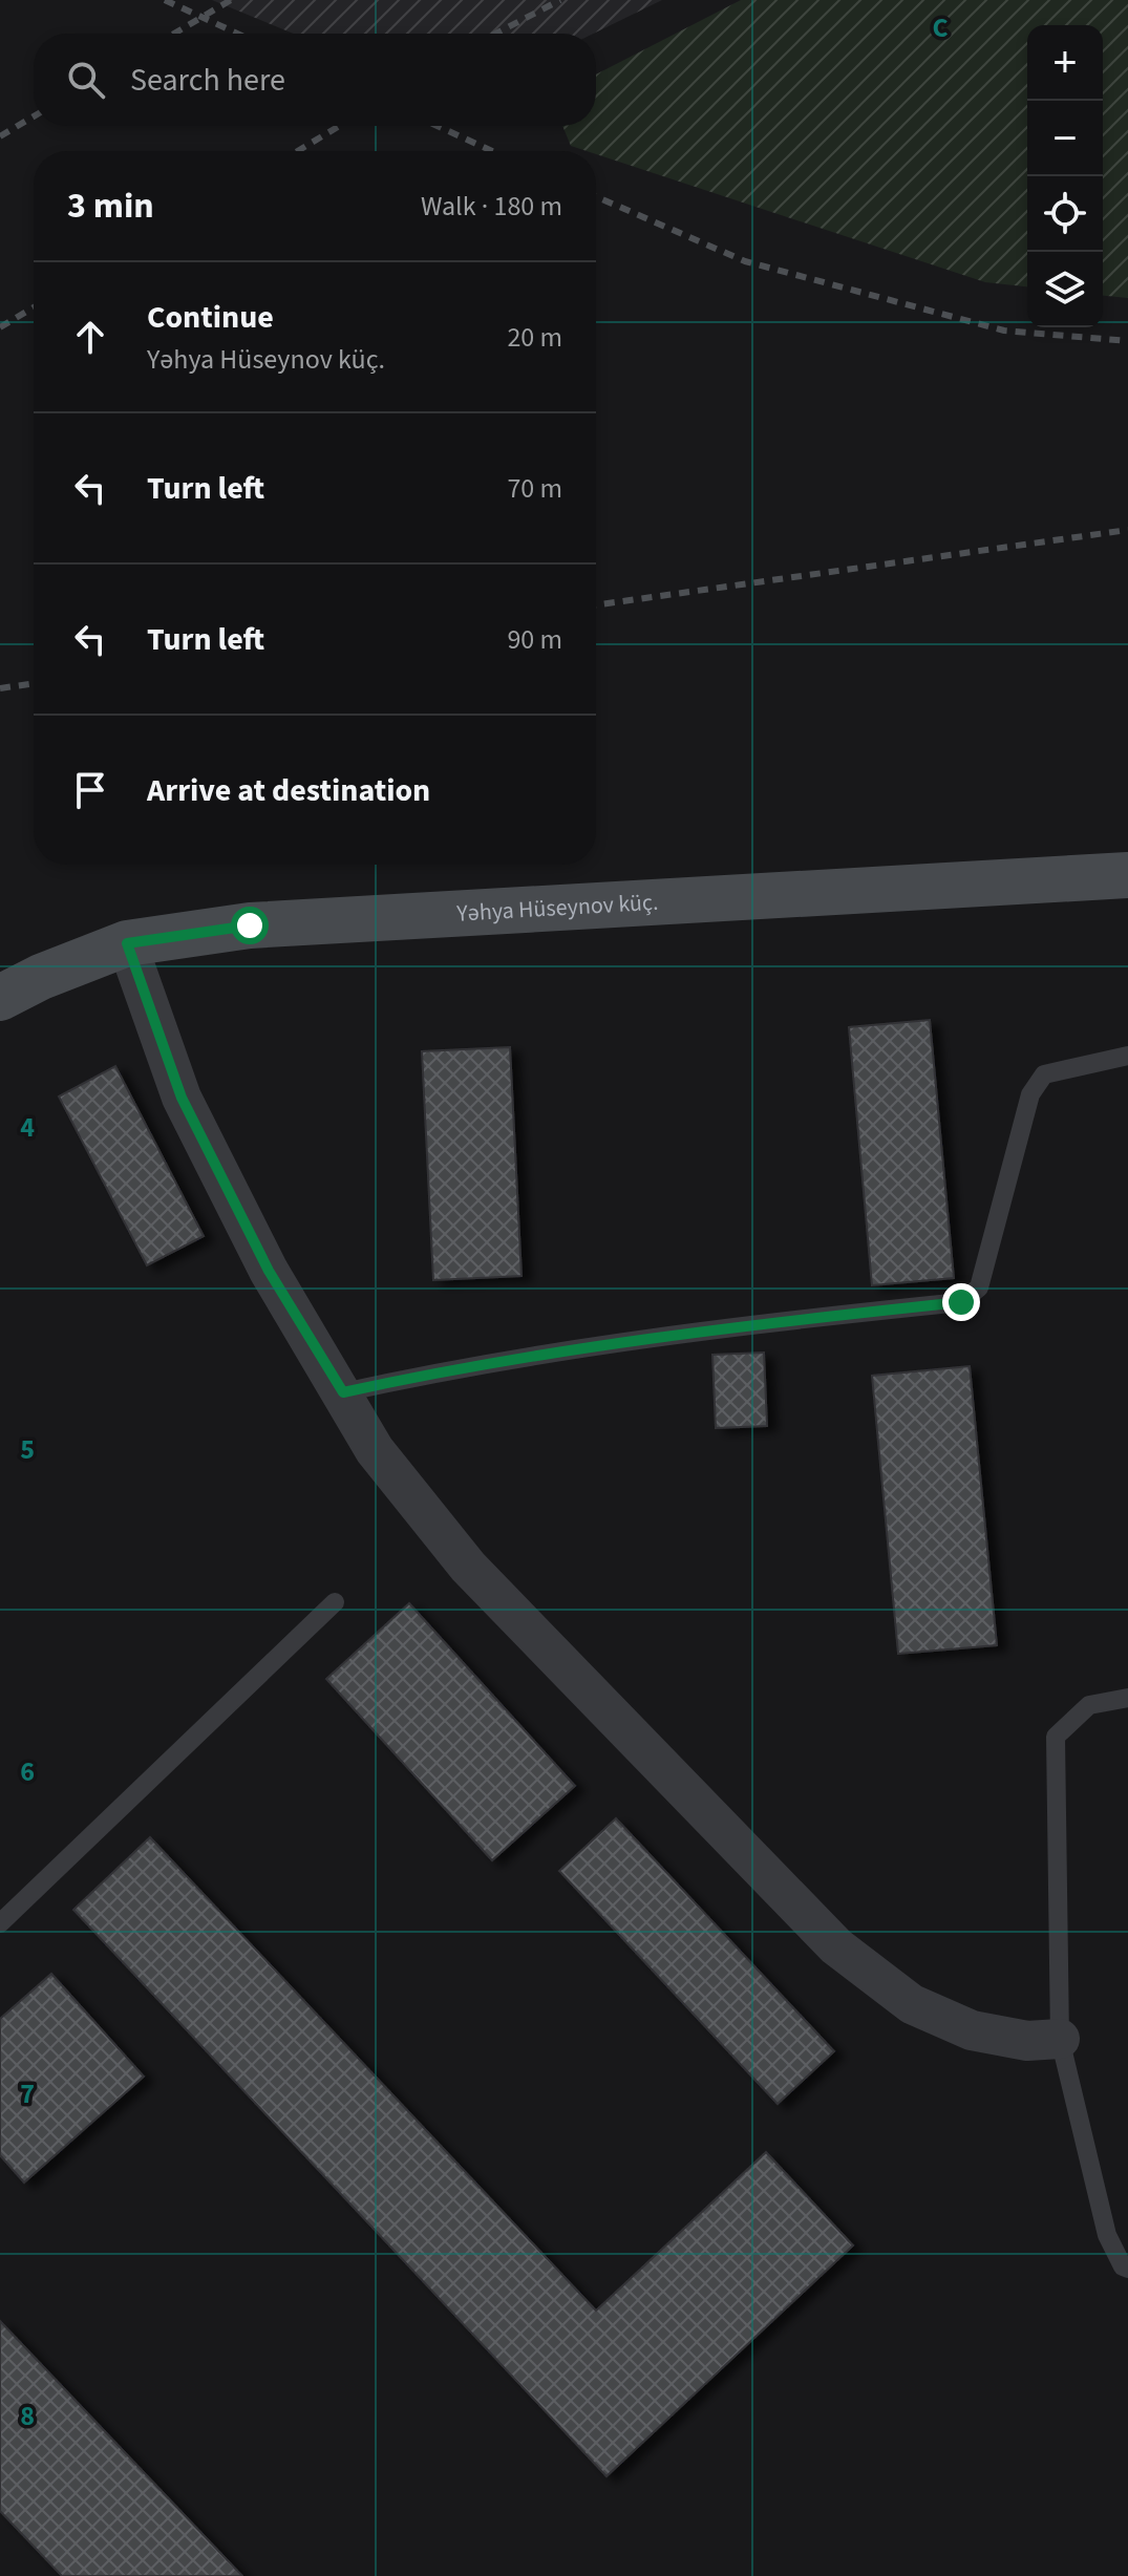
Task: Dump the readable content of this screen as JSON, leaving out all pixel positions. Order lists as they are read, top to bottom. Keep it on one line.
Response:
{"streets":{"street":["Yəhya Hüseynov küç."]},"page":{"map_buttons":["+","−"],"search":"Search here","heading":["3 min","Walk · 180 m"],"list":[["Continue","Yəhya Hüseynov küç.","20 m"],["Turn left","70 m"],["Turn left","90 m"],"Arrive at destination"]},"grid":{"columns":["C"],"rows":["4","5","6","7","8"]}}
